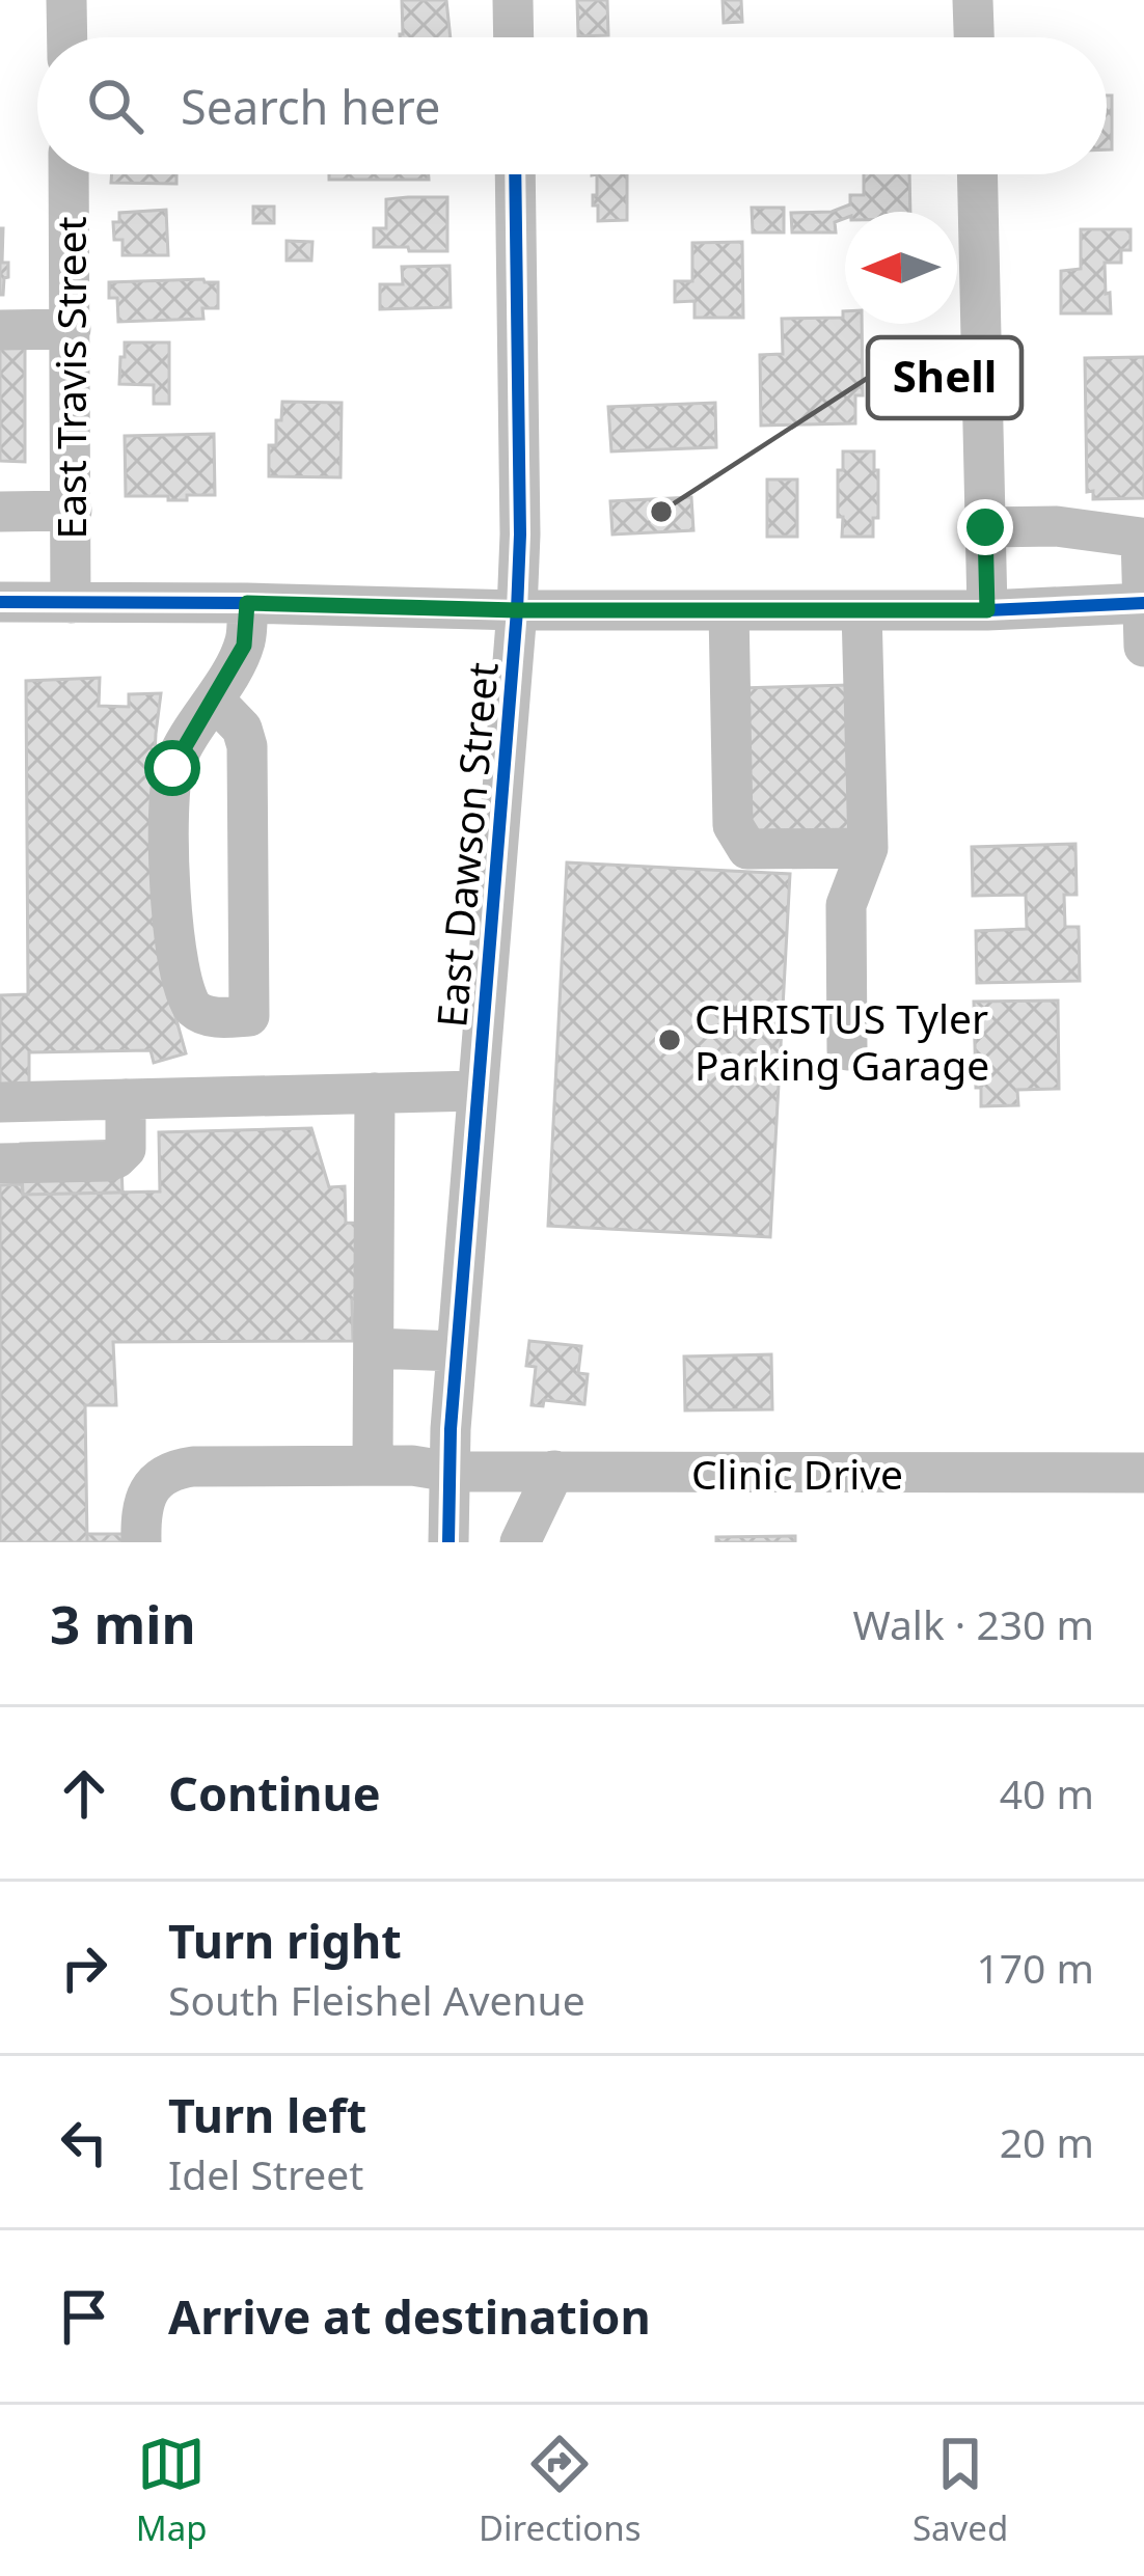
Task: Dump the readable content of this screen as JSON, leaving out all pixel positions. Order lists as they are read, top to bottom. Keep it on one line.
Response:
{"streets":{"street":["East Travis Street","East Dawson Street","Clinic Drive"]},"crossings":[["East Dawson Street","Clinic Drive"]],"places":["Shell","CHRISTUS Tyler Parking Garage"],"north":"left","page":{"search":"Search here","heading":["3 min","Walk · 230 m"],"list":[["Continue","40 m"],["Turn right","South Fleishel Avenue","170 m"],["Turn left","Idel Street","20 m"],"Arrive at destination"],"nav":["Map","Directions","Saved"]}}
